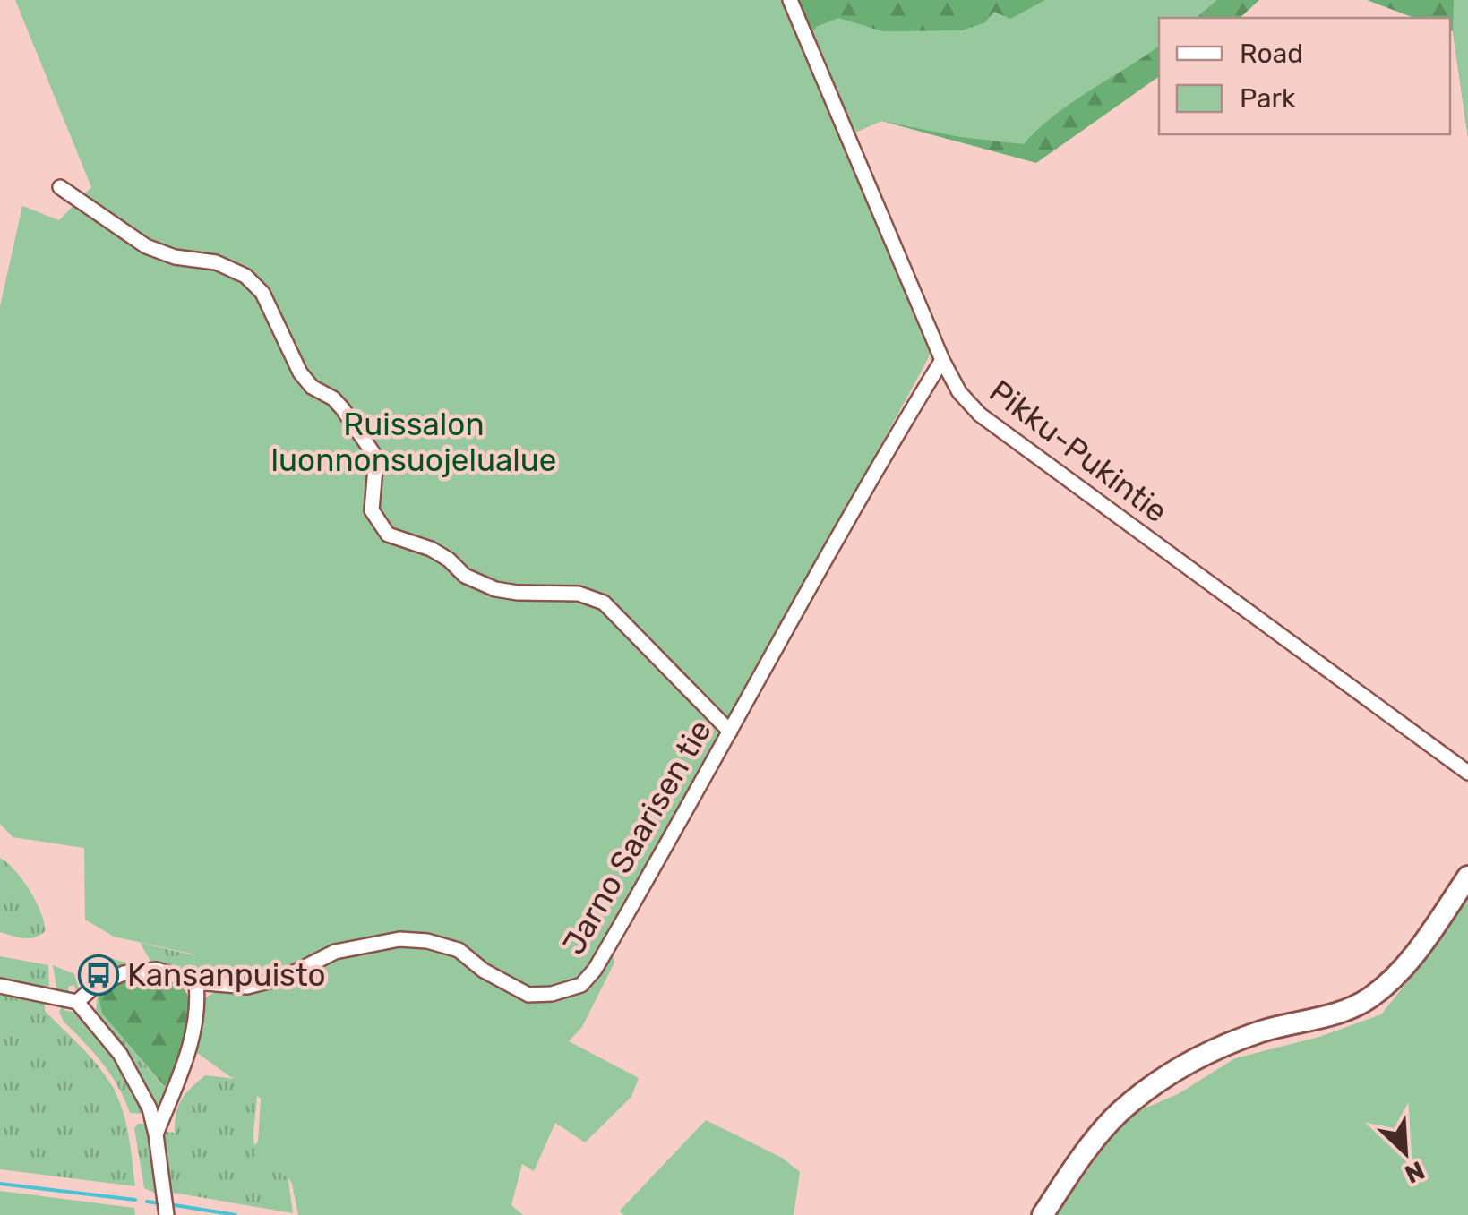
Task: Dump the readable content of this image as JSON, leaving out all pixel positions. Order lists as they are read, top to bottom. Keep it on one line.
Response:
{"streets":{"street":["Pikku-Pukintie","Jarno Saarisen tie"]},"crossings":[["Pikku-Pukintie","Jarno Saarisen tie"]],"parks":["Ruissalon luonnonsuojelualue"],"places":{"bus stop":["Kansanpuisto"]},"legend":["Road","Park"],"north":"bottom right"}
